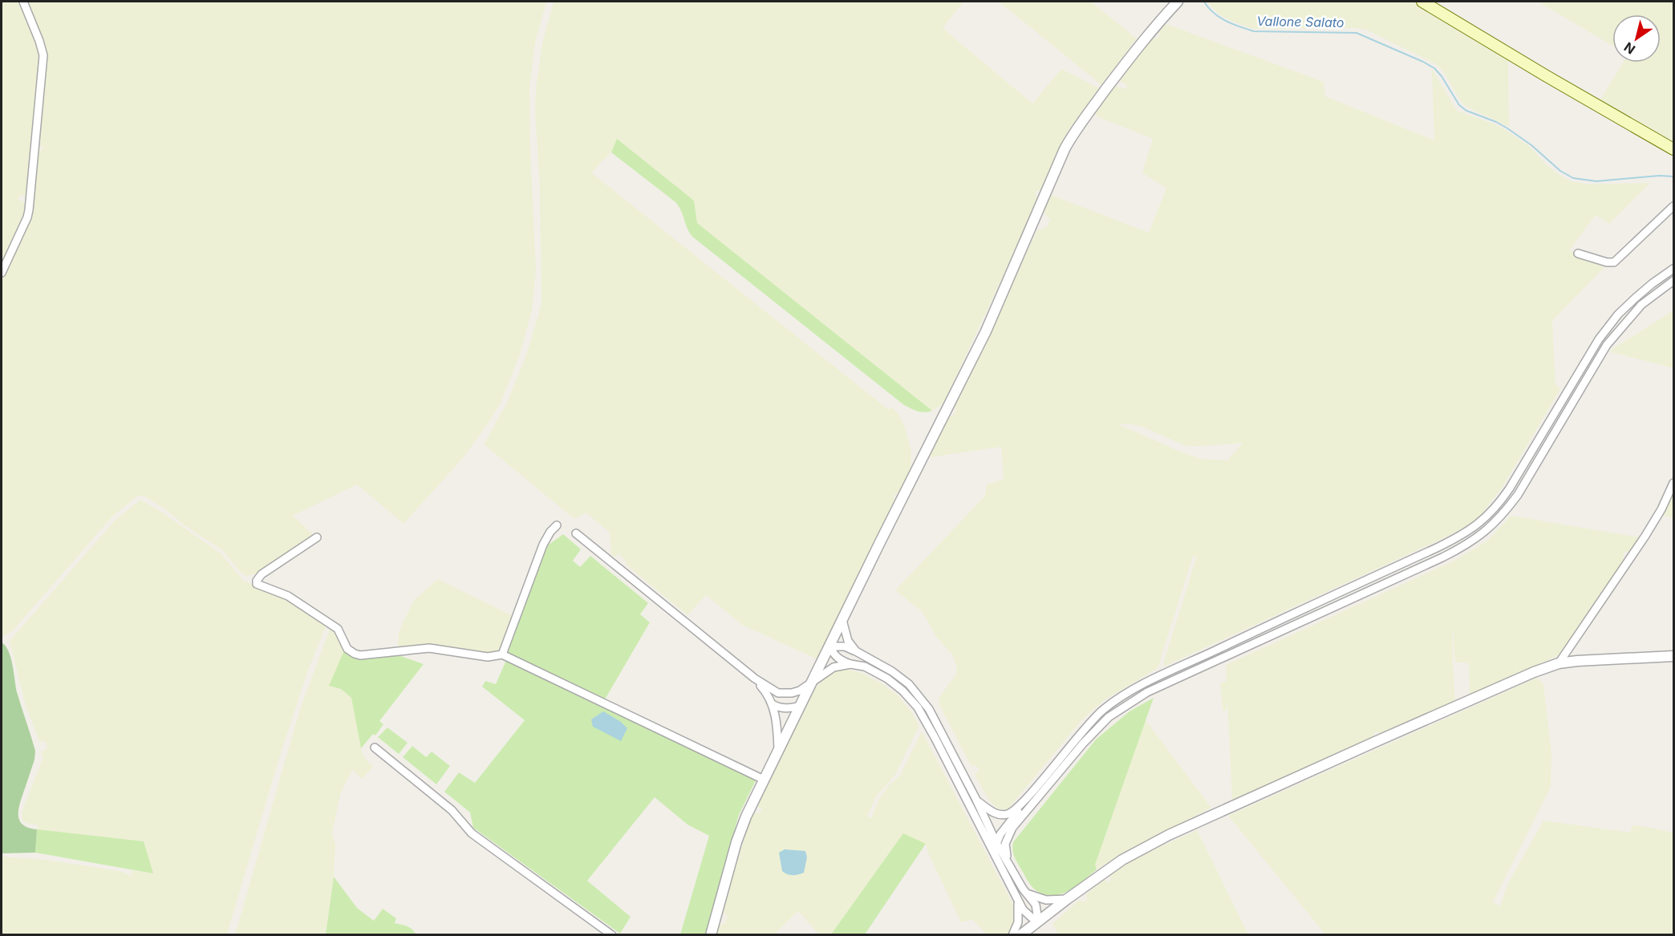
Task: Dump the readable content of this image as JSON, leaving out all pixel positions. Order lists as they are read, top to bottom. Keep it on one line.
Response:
{"water":["Vallone Salato"],"north":"bottom left"}
